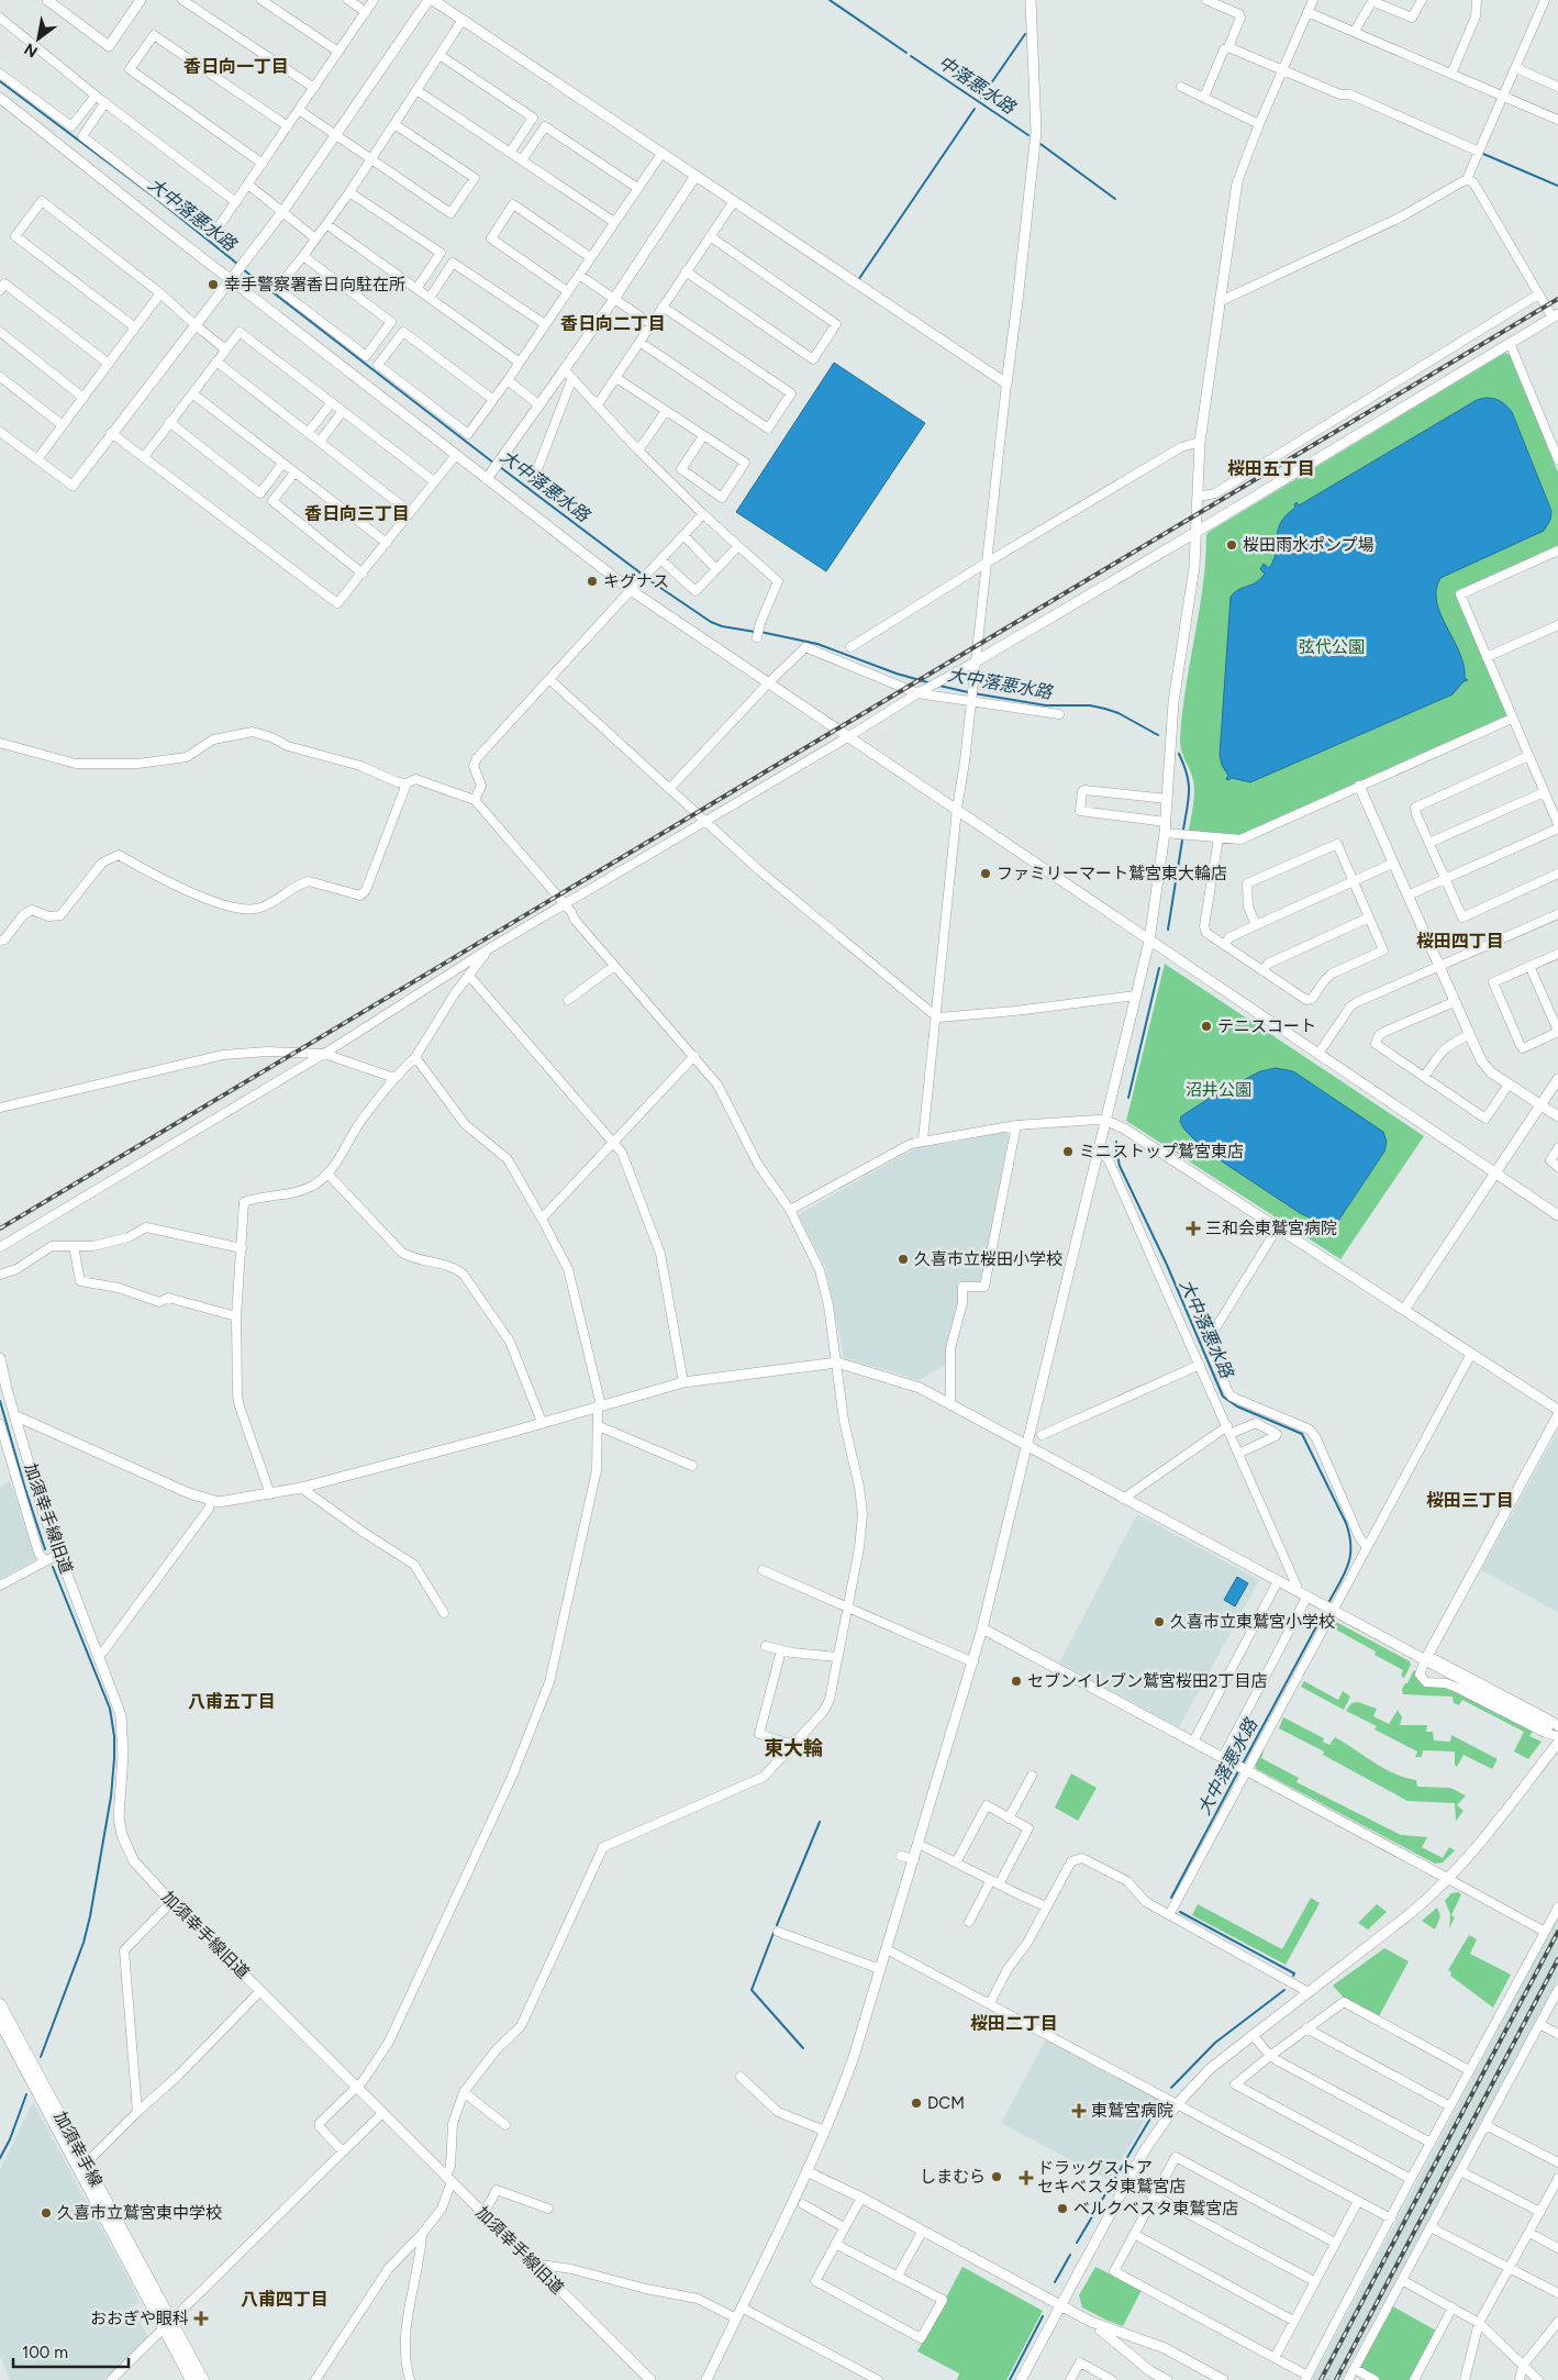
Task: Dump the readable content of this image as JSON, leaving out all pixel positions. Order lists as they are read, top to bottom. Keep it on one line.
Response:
{"streets":{"main road":["加須幸手線"],"street":["加須幸手線旧道"]},"districts":["香日向一丁目","香日向二丁目","桜田五丁目","香日向三丁目","桜田四丁目","桜田三丁目","八甫五丁目","東大輪","桜田二丁目","八甫四丁目"],"water":["中落悪水路","大中落悪水路"],"parks":["弦代公園","沼井公園"],"places":{"other":["幸手警察署香日向駐在所","桜田雨水ポンプ場","キグナス","ファミリーマート鷲宮東大輪店","テニスコート","ミニストップ鷲宮東店","久喜市立桜田小学校","久喜市立東鷲宮小学校","セブンイレブン鷲宮桜田2丁目店","DCM","しまむら","ベルクベスタ東鷲宮店","久喜市立鷲宮東中学校"],"health":["三和会東鷲宮病院","東鷲宮病院","ドラッグストア セキベスタ東鷲宮店","おおぎや眼科"]},"scale_bar":"100 m","north":"bottom left"}
